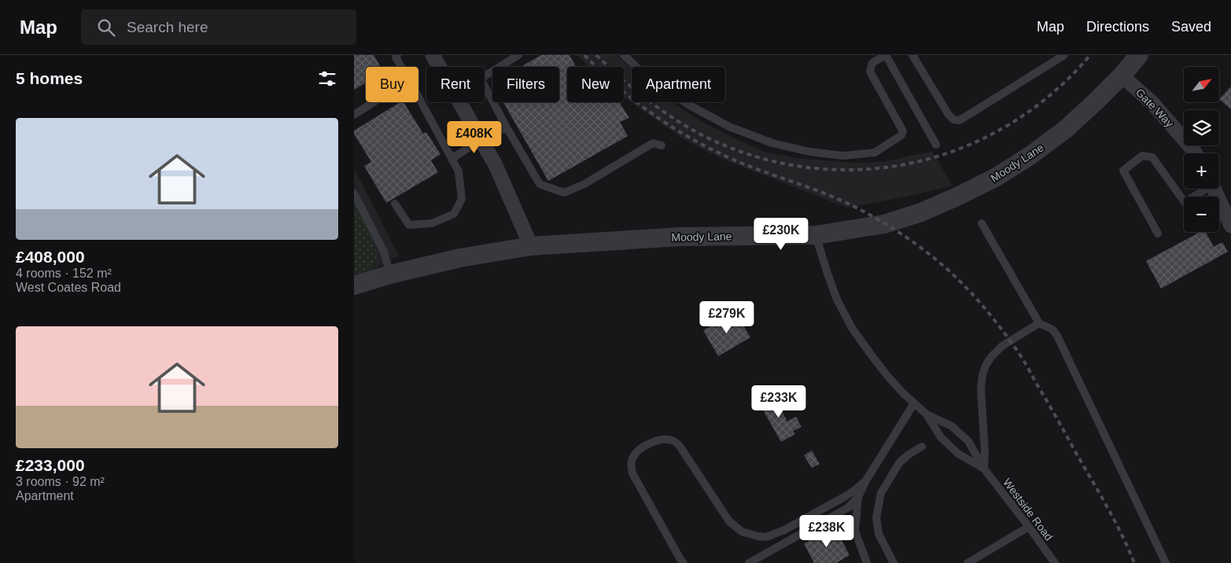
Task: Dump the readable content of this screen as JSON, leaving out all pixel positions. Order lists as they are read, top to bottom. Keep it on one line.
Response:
{"streets":{"street":["Gate Way","Moody Lane"],"lane":["Westside Road"]},"crossings":[["Gate Way","Moody Lane"]],"north":"top right","page":{"header":"Map","search":"Search here","nav":["Map","Directions","Saved"],"heading":"5 homes","map_buttons":["+","−"],"chip":["Buy","Rent","Filters","New","Apartment"],"list":[{"name":"£408,000","note":"4 rooms · 152 m² · West Coates Road"},{"name":"£233,000","note":"3 rooms · 92 m² · Apartment"}],"price":["£408K","£230K","£279K","£233K","£238K"]}}
